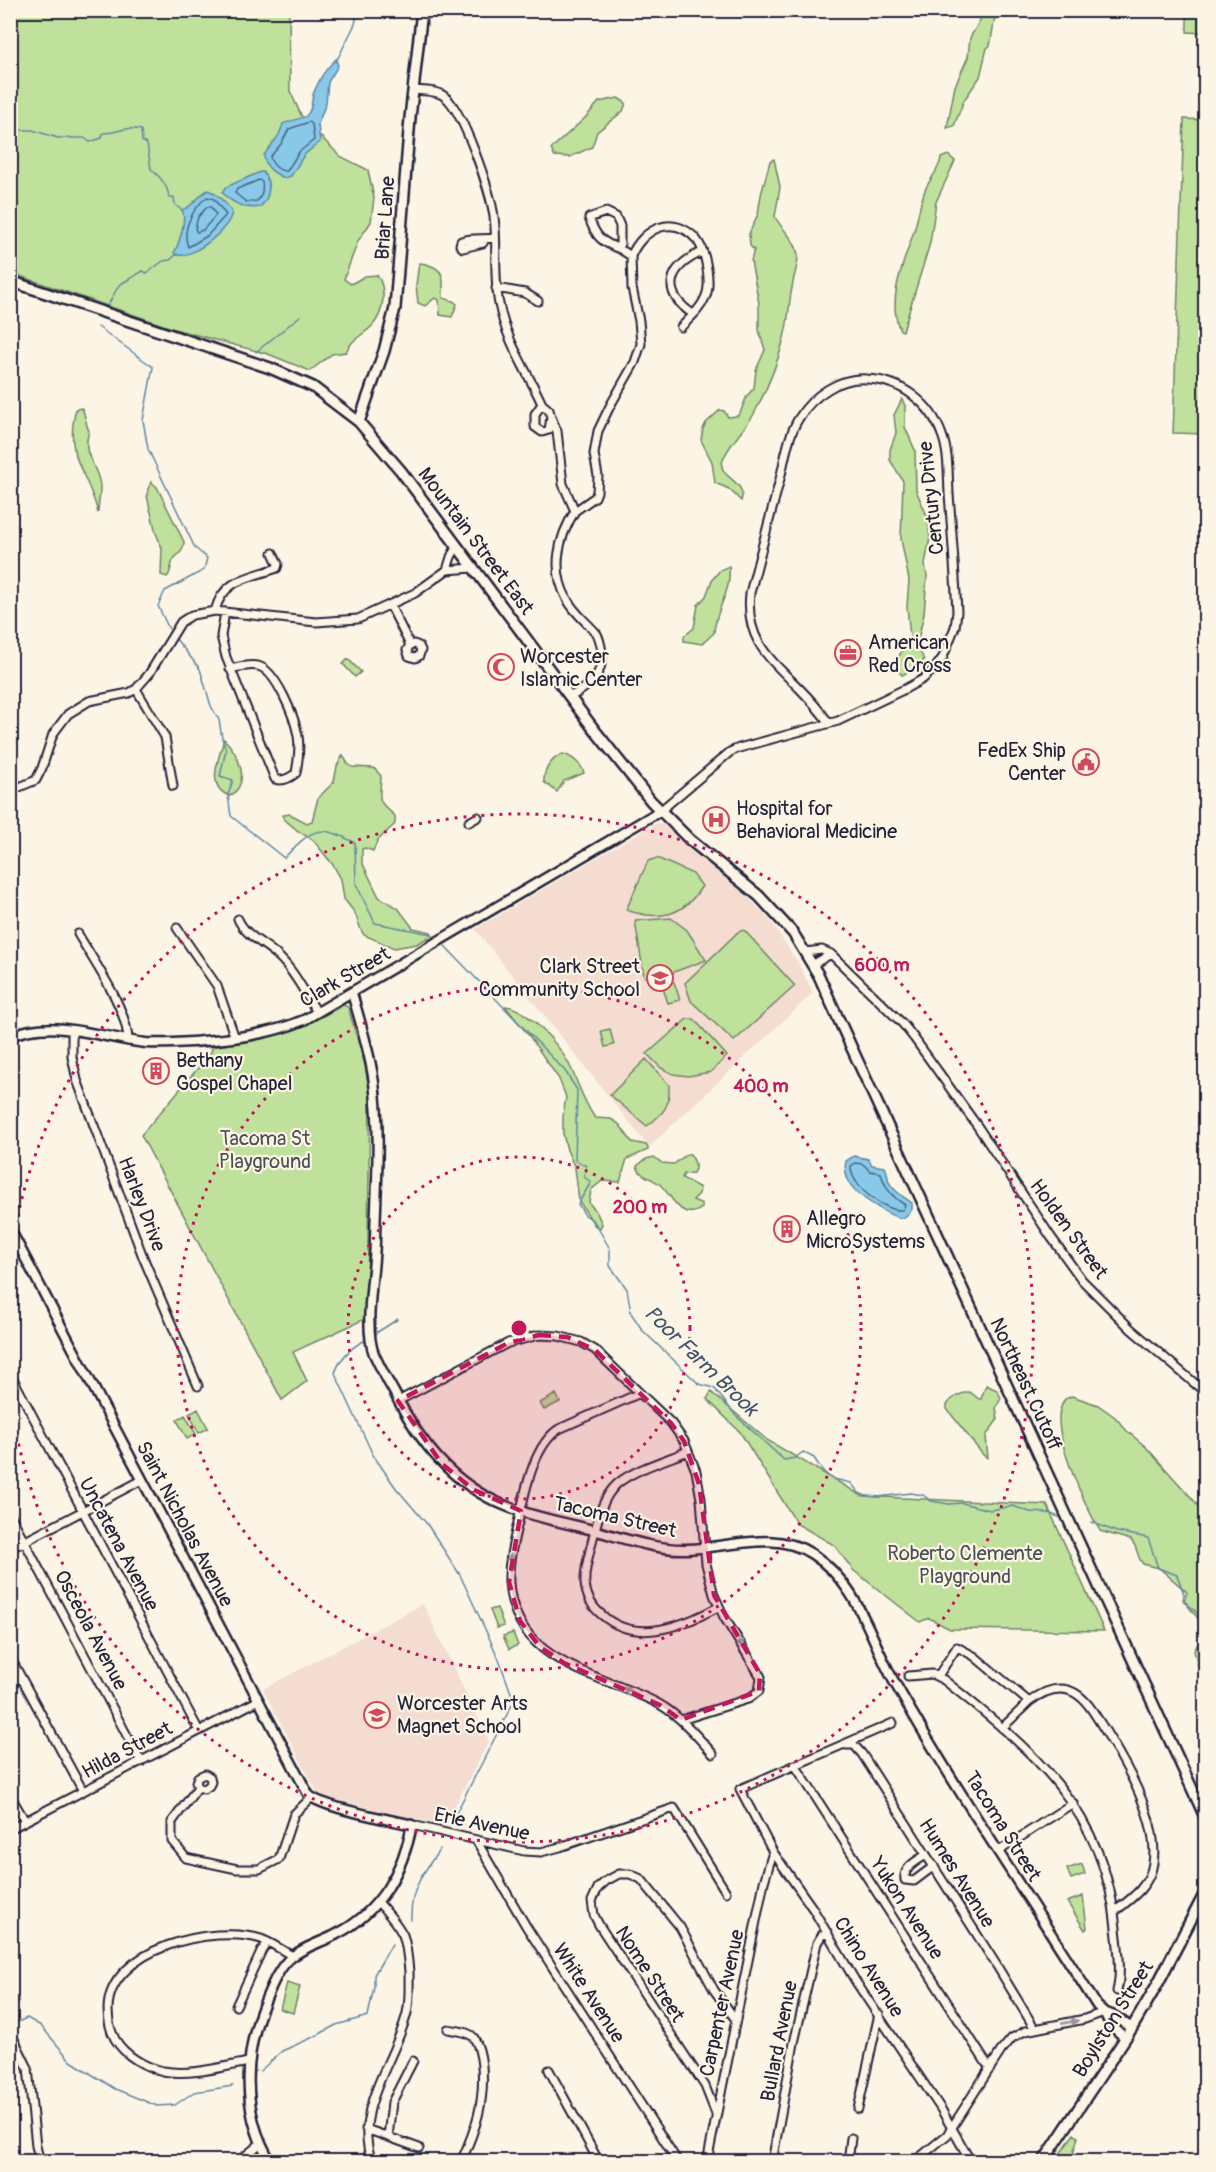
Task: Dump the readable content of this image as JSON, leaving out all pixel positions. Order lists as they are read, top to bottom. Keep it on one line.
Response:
{"streets":{"main road":["Briar Lane","Mountain Street East","Northeast Cutoff","Boylston Street"],"street":["Century Drive","Clark Street","Harley Drive","Holden Street","Tacoma Street","Saint Nicholas Avenue","Uncatena Avenue","Osceola Avenue","Hilda Street","Erie Avenue","Humes Avenue","Yukon Avenue","Chino Avenue","Nome Street","White Avenue","Carpenter Avenue","Bullard Avenue"]},"crossings":[["Briar Lane","Mountain Street East"],["Century Drive","Mountain Street East"],["Century Drive","Clark Street"],["Mountain Street East","Clark Street"],["Mountain Street East","Northeast Cutoff"],["Clark Street","Harley Drive"],["Clark Street","Tacoma Street"],["Tacoma Street","Boylston Street"],["Saint Nicholas Avenue","Hilda Street"],["Saint Nicholas Avenue","Erie Avenue"],["Uncatena Avenue","Hilda Street"],["Osceola Avenue","Hilda Street"],["Erie Avenue","White Avenue"],["Yukon Avenue","Chino Avenue"],["Chino Avenue","Carpenter Avenue"],["Chino Avenue","Bullard Avenue"],["Nome Street","Carpenter Avenue"]],"water":["Poor Farm Brook"],"parks":["Tacoma St Playground","Roberto Clemente Playground"],"places":{"office":["American Red Cross"],"mosque":["Worcester Islamic Center"],"public building":["FedEx Ship Center"],"hospital":["Hospital for Behavioral Medicine"],"school or university":["Clark Street Community School","Worcester Arts Magnet School"],"building":["Bethany Gospel Chapel","Allegro MicroSystems"]},"rings":["600 m","400 m","200 m"]}
